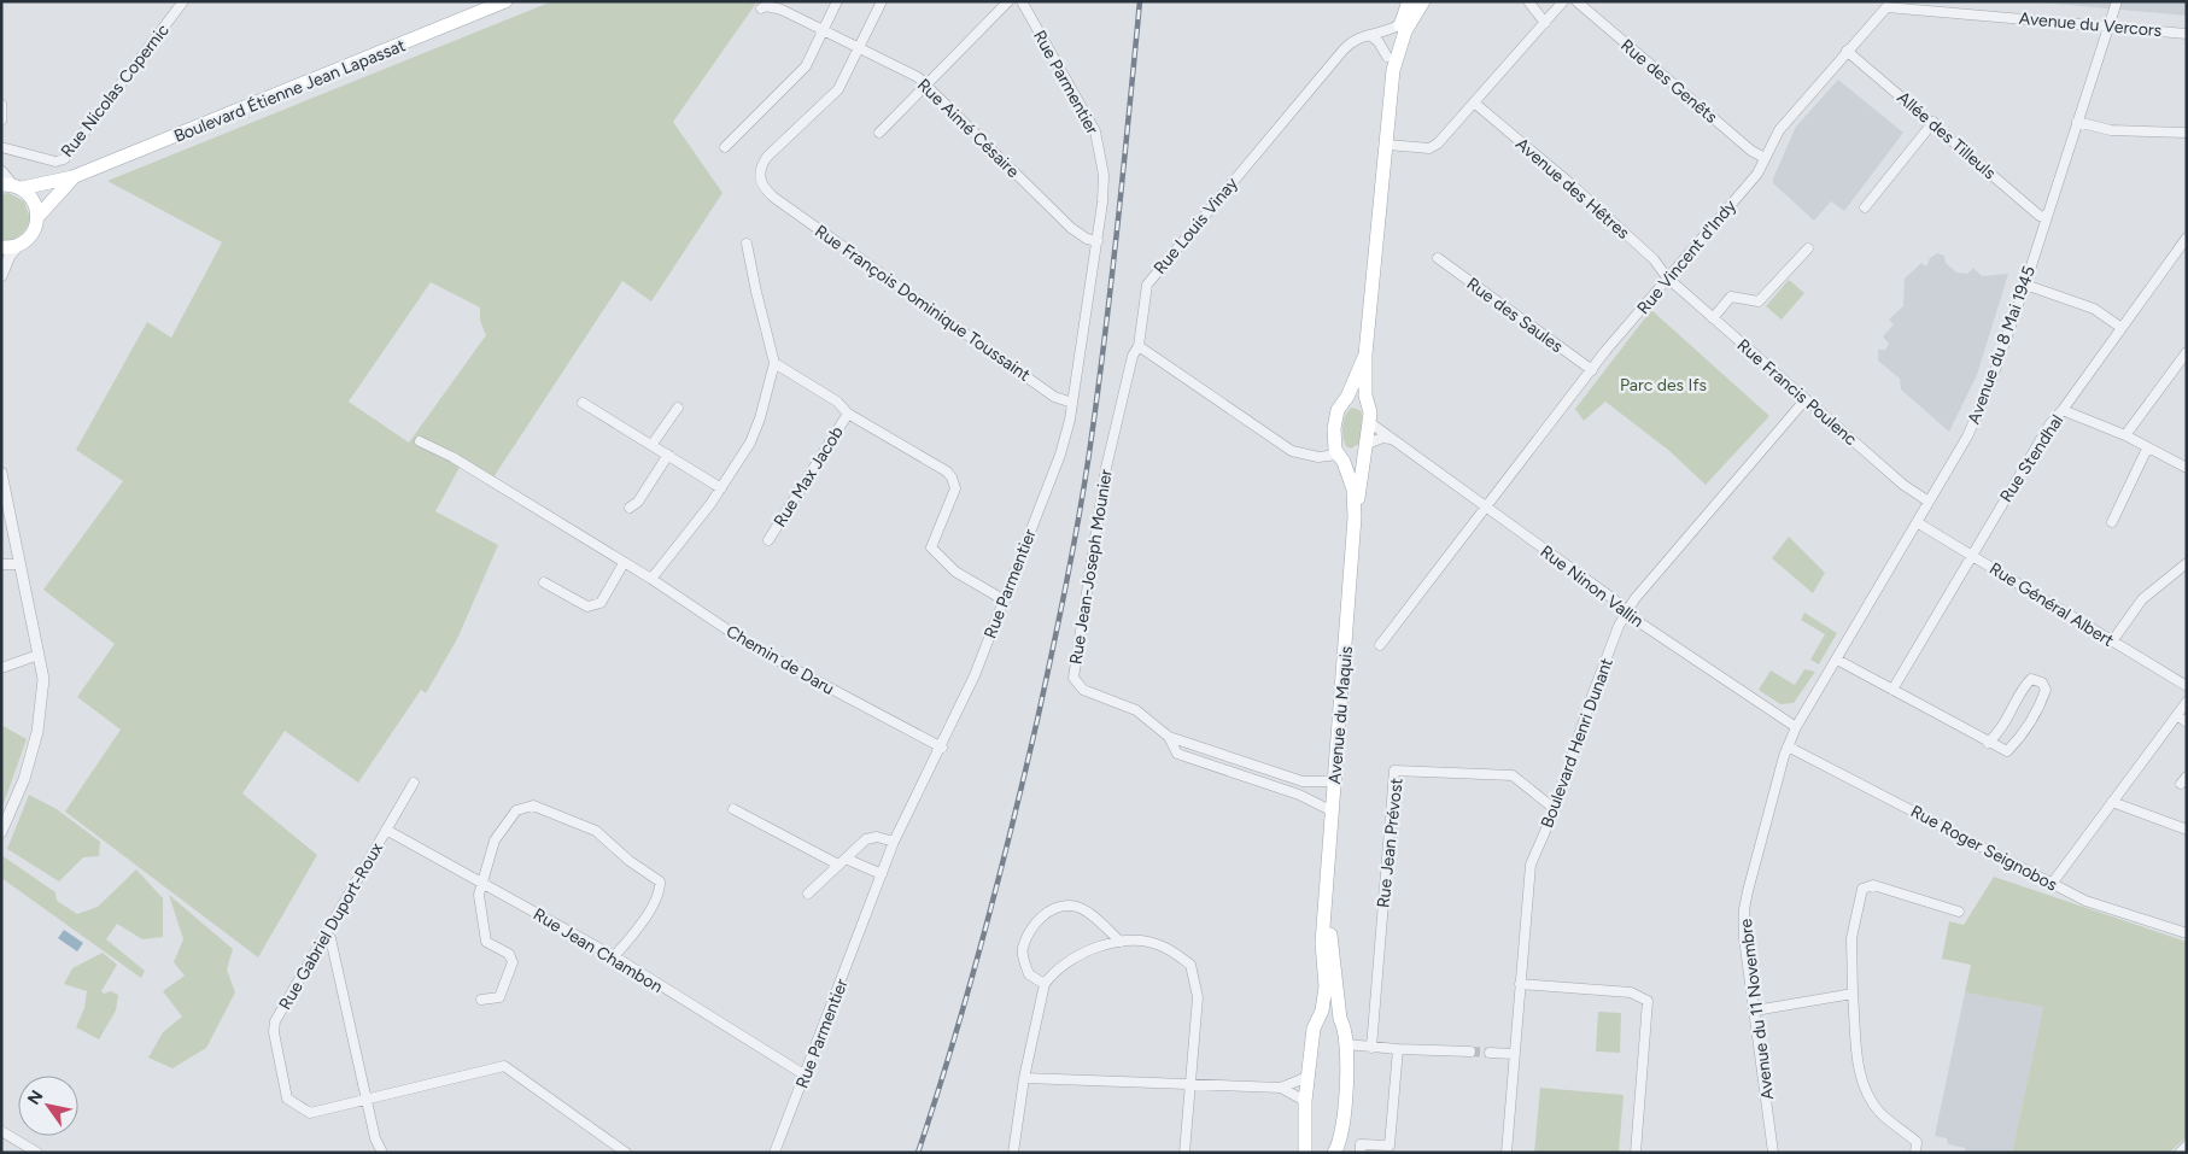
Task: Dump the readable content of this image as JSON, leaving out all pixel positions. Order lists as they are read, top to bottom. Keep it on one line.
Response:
{"streets":{"main road":["Boulevard Étienne Jean Lapassat","Avenue du Maquis"],"street":["Avenue du Vercors","Rue des Genêts","Rue Parmentier","Rue Nicolas Copernic","Rue Aimé Césaire","Allée des Tilleuls","Avenue des Hêtres","Rue Louis Vinay","Rue Vincent d'Indy","Rue François Dominique Toussaint","Rue des Saules","Avenue du 8 Mai 1945","Rue Francis Poulenc","Rue Stendhal","Rue Max Jacob","Rue Jean-Joseph Mounier","Rue Ninon Vallin","Rue Général Albert","Chemin de Daru","Boulevard Henri Dunant","Rue Jean Prévost","Rue Roger Seignobos","Rue Gabriel Duport-Roux","Rue Jean Chambon","Avenue du 11 Novembre"]},"crossings":[["Avenue du Vercors","Rue Vincent d'Indy"],["Avenue du Vercors","Avenue du 8 Mai 1945"],["Rue des Genêts","Rue Vincent d'Indy"],["Rue Parmentier","Rue Aimé Césaire"],["Rue Parmentier","Rue François Dominique Toussaint"],["Rue Parmentier","Rue Max Jacob"],["Rue Parmentier","Chemin de Daru"],["Rue Parmentier","Rue Jean Chambon"],["Rue Aimé Césaire","Rue François Dominique Toussaint"],["Allée des Tilleuls","Rue Vincent d'Indy"],["Allée des Tilleuls","Avenue du 8 Mai 1945"],["Avenue des Hêtres","Rue Vincent d'Indy"],["Avenue des Hêtres","Rue Francis Poulenc"],["Rue Louis Vinay","Rue Jean-Joseph Mounier"],["Rue Louis Vinay","Avenue du Maquis"],["Rue Vincent d'Indy","Rue des Saules"],["Rue Vincent d'Indy","Rue Francis Poulenc"],["Rue Vincent d'Indy","Rue Ninon Vallin"],["Avenue du 8 Mai 1945","Rue Francis Poulenc"],["Avenue du 8 Mai 1945","Rue Ninon Vallin"],["Avenue du 8 Mai 1945","Rue Général Albert"],["Avenue du 8 Mai 1945","Avenue du 11 Novembre"],["Rue Francis Poulenc","Boulevard Henri Dunant"],["Rue Stendhal","Rue Général Albert"],["Rue Jean-Joseph Mounier","Avenue du Maquis"],["Rue Ninon Vallin","Avenue du Maquis"],["Rue Ninon Vallin","Boulevard Henri Dunant"],["Rue Ninon Vallin","Avenue du 11 Novembre"],["Boulevard Henri Dunant","Rue Jean Prévost"],["Rue Roger Seignobos","Avenue du 11 Novembre"],["Rue Gabriel Duport-Roux","Rue Jean Chambon"]],"parks":["Parc des Ifs"],"north":"top left"}
